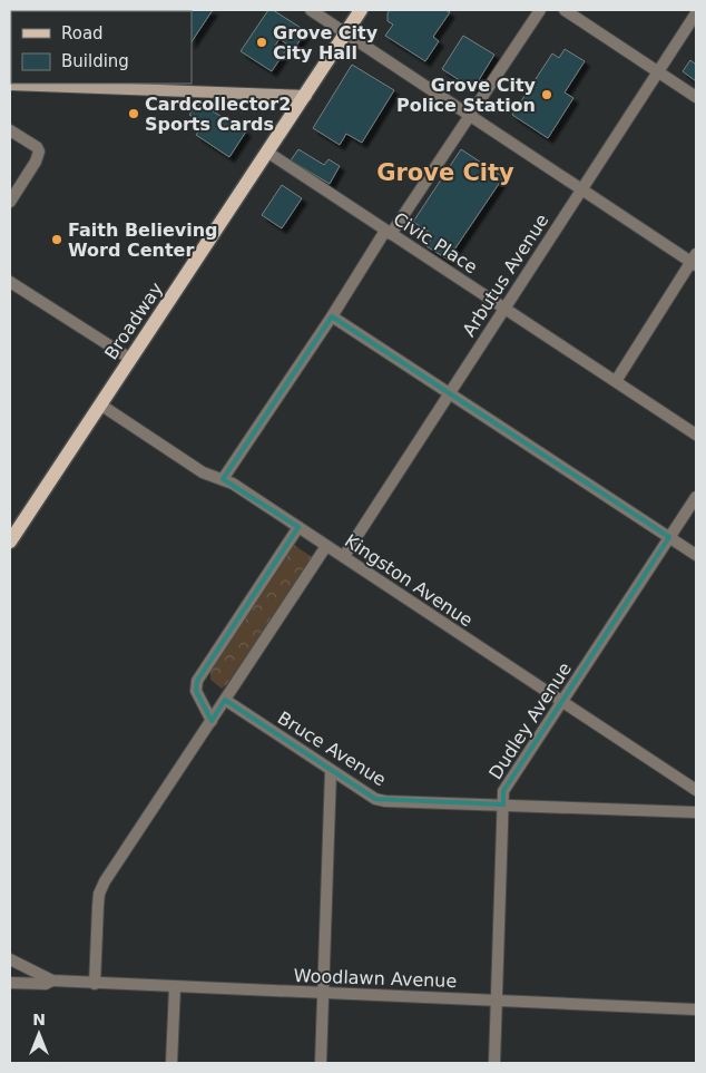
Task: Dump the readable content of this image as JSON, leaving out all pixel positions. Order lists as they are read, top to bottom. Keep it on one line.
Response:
{"streets":{"main road":["Broadway"],"street":["Civic Place","Arbutus Avenue","Kingston Avenue","Dudley Avenue","Bruce Avenue","Woodlawn Avenue"]},"crossings":[["Civic Place","Arbutus Avenue"],["Civic Place","Broadway"],["Arbutus Avenue","Kingston Avenue"],["Broadway","Kingston Avenue"],["Kingston Avenue","Dudley Avenue"],["Dudley Avenue","Bruce Avenue"],["Dudley Avenue","Woodlawn Avenue"]],"districts":["Grove City"],"places":["Grove City City Hall","Grove City Police Station","Cardcollector2 Sports Cards","Faith Believing Word Center"],"legend":["Road","Building"],"north":"top"}
